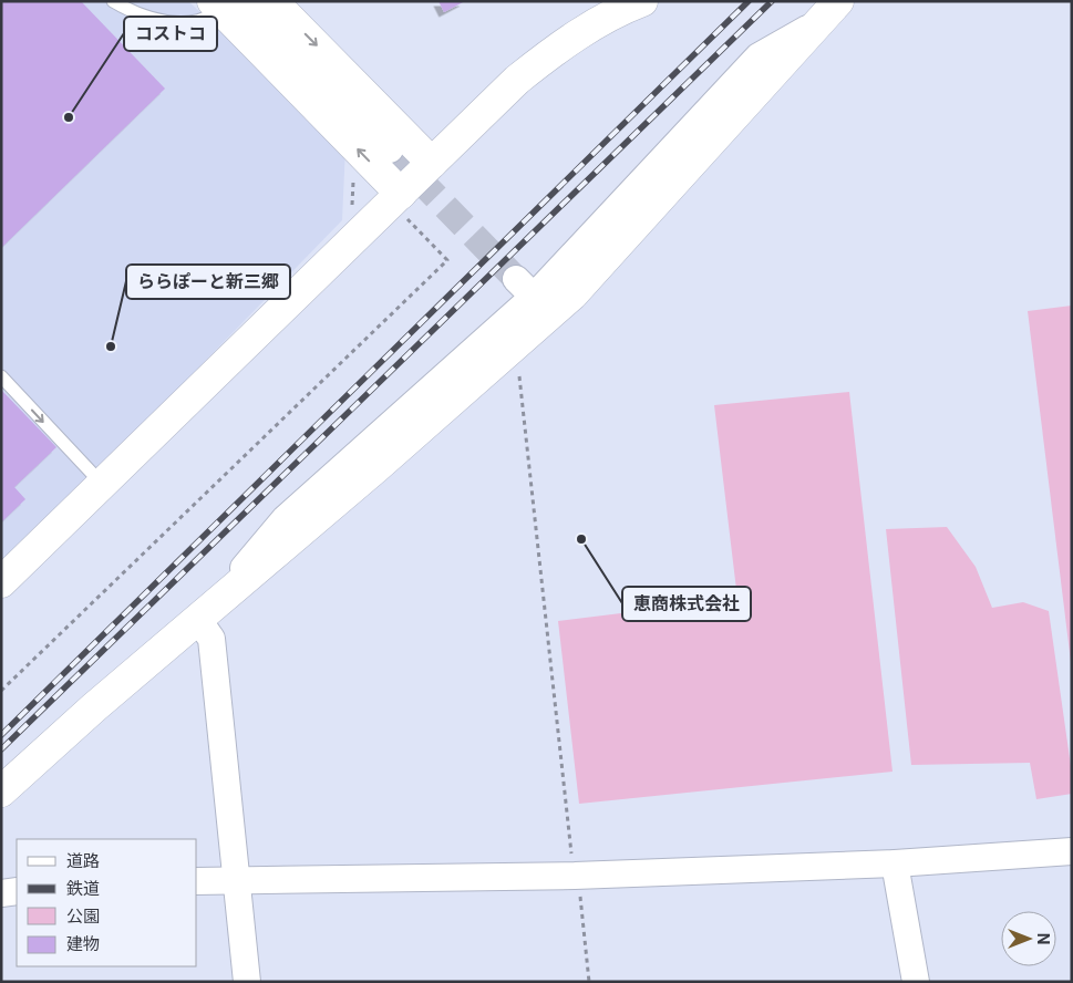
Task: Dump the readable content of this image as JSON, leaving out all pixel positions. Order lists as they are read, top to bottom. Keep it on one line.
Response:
{"places":["コストコ","ららぽーと新三郷","恵商株式会社"],"legend":["道路","鉄道","公園","建物"],"north":"right"}
